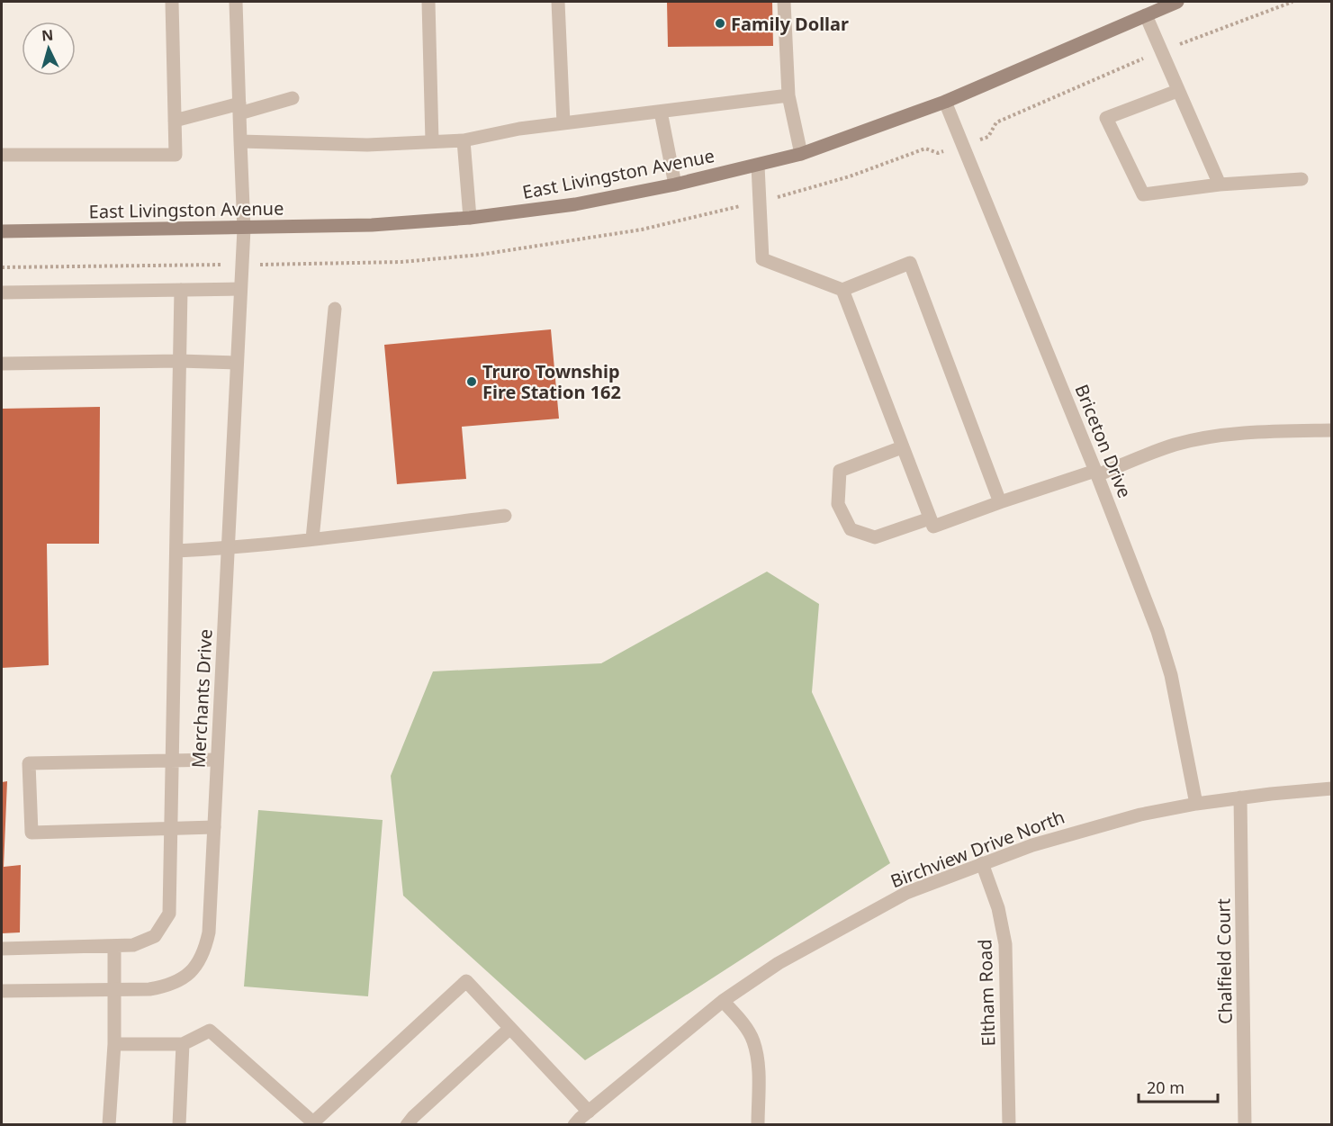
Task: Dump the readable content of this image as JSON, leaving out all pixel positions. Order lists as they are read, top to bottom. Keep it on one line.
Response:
{"streets":{"main road":["East Livingston Avenue"],"street":["Briceton Drive","Merchants Drive","Birchview Drive North","Chalfield Court","Eltham Road"]},"crossings":[["East Livingston Avenue","Briceton Drive"],["East Livingston Avenue","Merchants Drive"],["Briceton Drive","Birchview Drive North"],["Birchview Drive North","Chalfield Court"],["Birchview Drive North","Eltham Road"]],"places":["Family Dollar","Truro Township Fire Station 162"],"scale_bar":"20 m","north":"top"}
